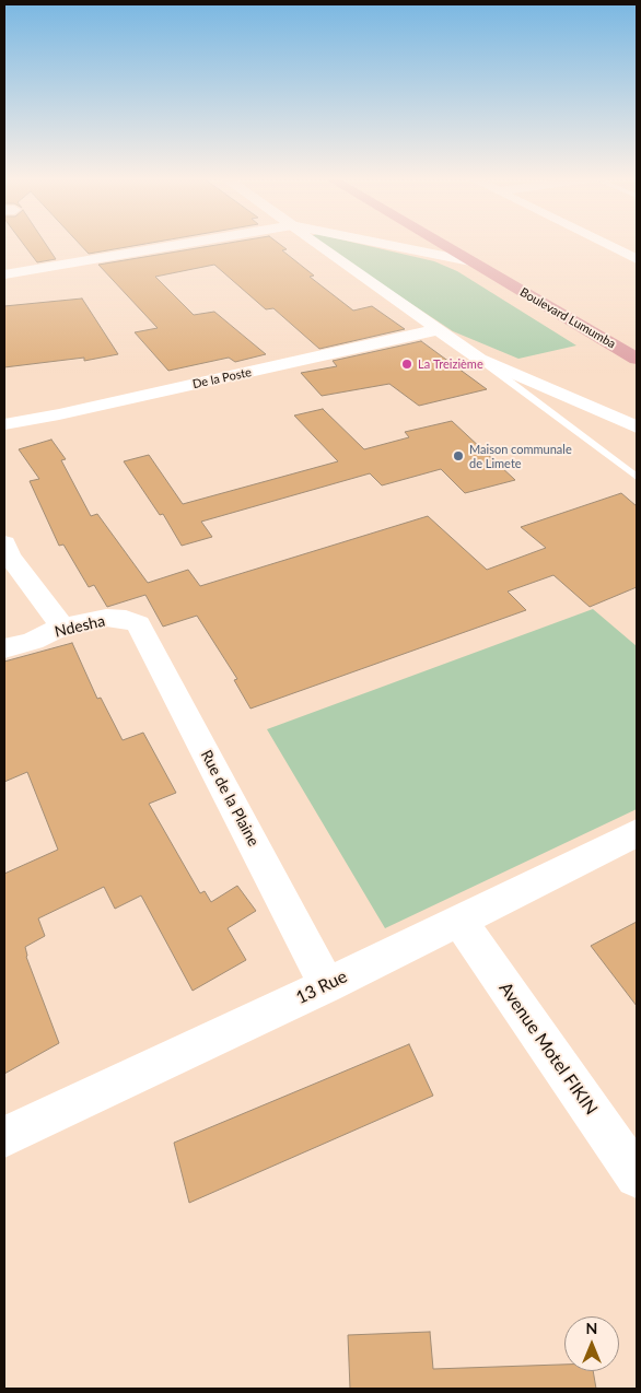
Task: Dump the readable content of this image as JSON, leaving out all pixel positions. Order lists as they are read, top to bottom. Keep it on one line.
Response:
{"streets":{"highway":["Boulevard Lumumba"],"street":["De la Poste","Ndesha","Rue de la Plaine","13 Rue","Avenue Motel FIKIN"]},"crossings":[["Ndesha","Rue de la Plaine"],["Rue de la Plaine","13 Rue"],["13 Rue","Avenue Motel FIKIN"]],"places":["La Treizième","Maison communale de Limete"],"north":"top"}
